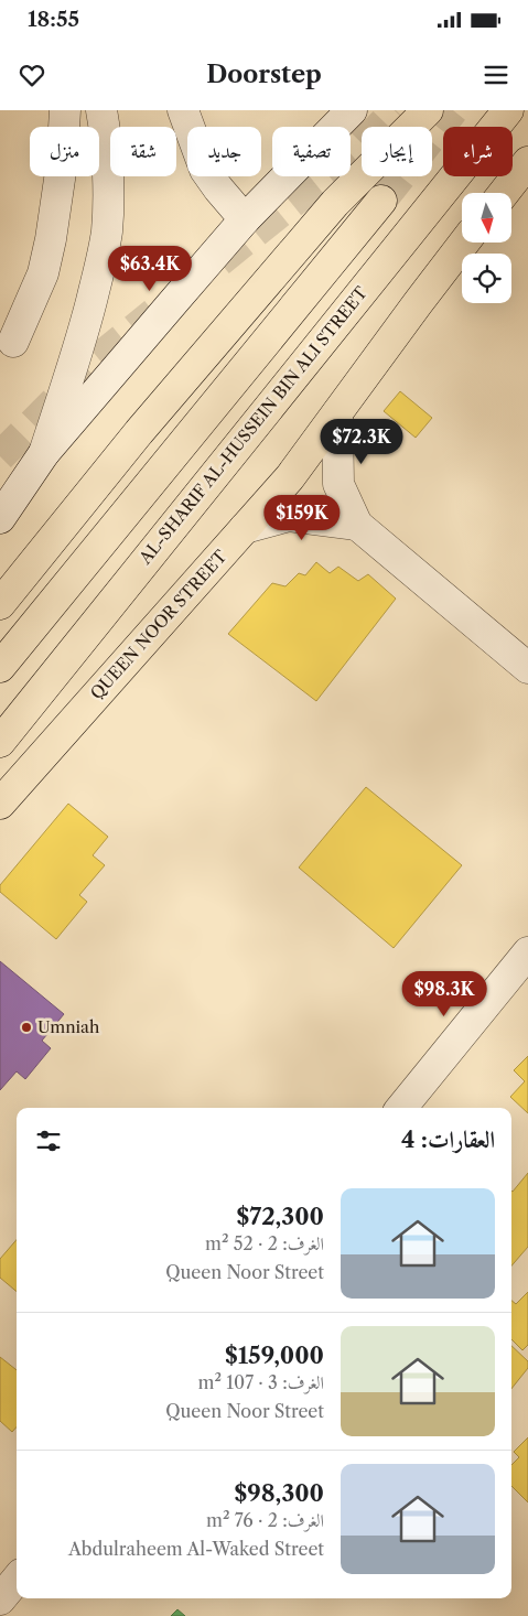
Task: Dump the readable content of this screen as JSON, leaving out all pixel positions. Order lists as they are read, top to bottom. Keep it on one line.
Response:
{"streets":{"main road":["AL-SHARIF AL-HUSSEIN BIN ALI STREET","QUEEN NOOR STREET"]},"places":["Umniah"],"north":"bottom","page":{"status":"18:55","header":"Doorstep","chip":["شراء","إيجار","تصفية","جديد","شقة","منزل"],"price":["$63.4K","$72.3K","$159K","$98.3K"],"heading":"العقارات: 4","list":[{"name":"$72,300","note":"الغرف: 2 · 52 m² · Queen Noor Street"},{"name":"$159,000","note":"الغرف: 3 · 107 m² · Queen Noor Street"},{"name":"$98,300","note":"الغرف: 2 · 76 m² · Abdulraheem Al-Waked Street"}]}}
